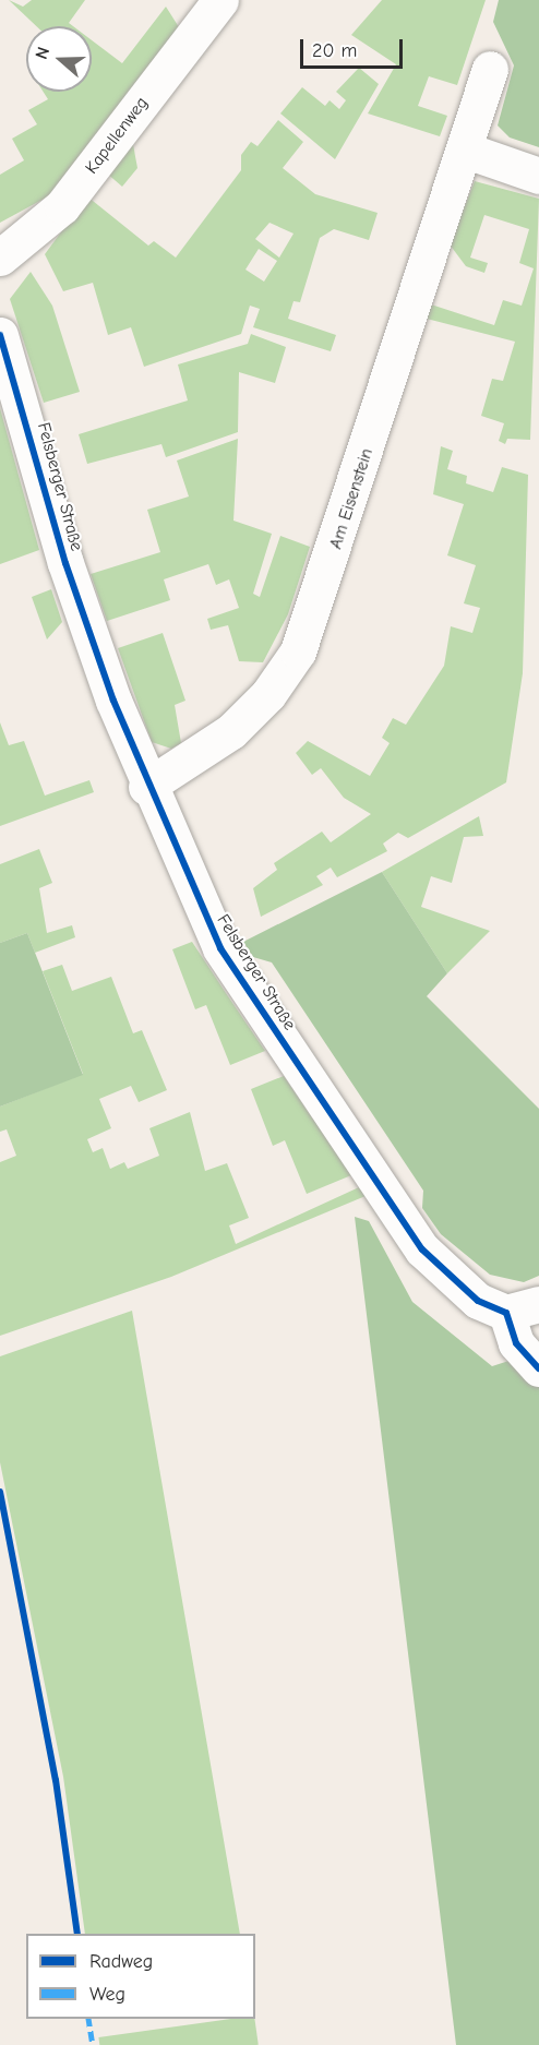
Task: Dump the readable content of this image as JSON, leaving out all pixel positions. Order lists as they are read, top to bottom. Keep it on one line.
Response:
{"streets":{"street":["Kapellenweg","Felsberger Straße","Am Eisenstein"]},"crossings":[["Felsberger Straße","Am Eisenstein"]],"legend":["Radweg","Weg"],"scale_bar":"20 m","north":"left"}
